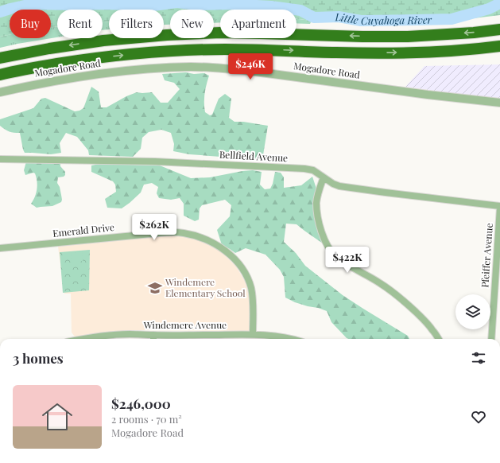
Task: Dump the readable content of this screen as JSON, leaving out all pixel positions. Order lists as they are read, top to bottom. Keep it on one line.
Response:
{"streets":{"street":["Mogadore Road","Bellfield Avenue","Emerald Drive","Pfeiffer Avenue","Windemere Avenue"]},"crossings":[["Bellfield Avenue","Pfeiffer Avenue"],["Emerald Drive","Windemere Avenue"]],"water":["Little Cuyahoga River"],"places":{"school or university":["Windemere Elementary School"]},"page":{"chip":["Buy","Rent","Filters","New","Apartment"],"price":["$246K","$262K","$422K"],"heading":"3 homes","list":[{"name":"$246,000","note":"2 rooms · 70 m² · Mogadore Road"}]}}
